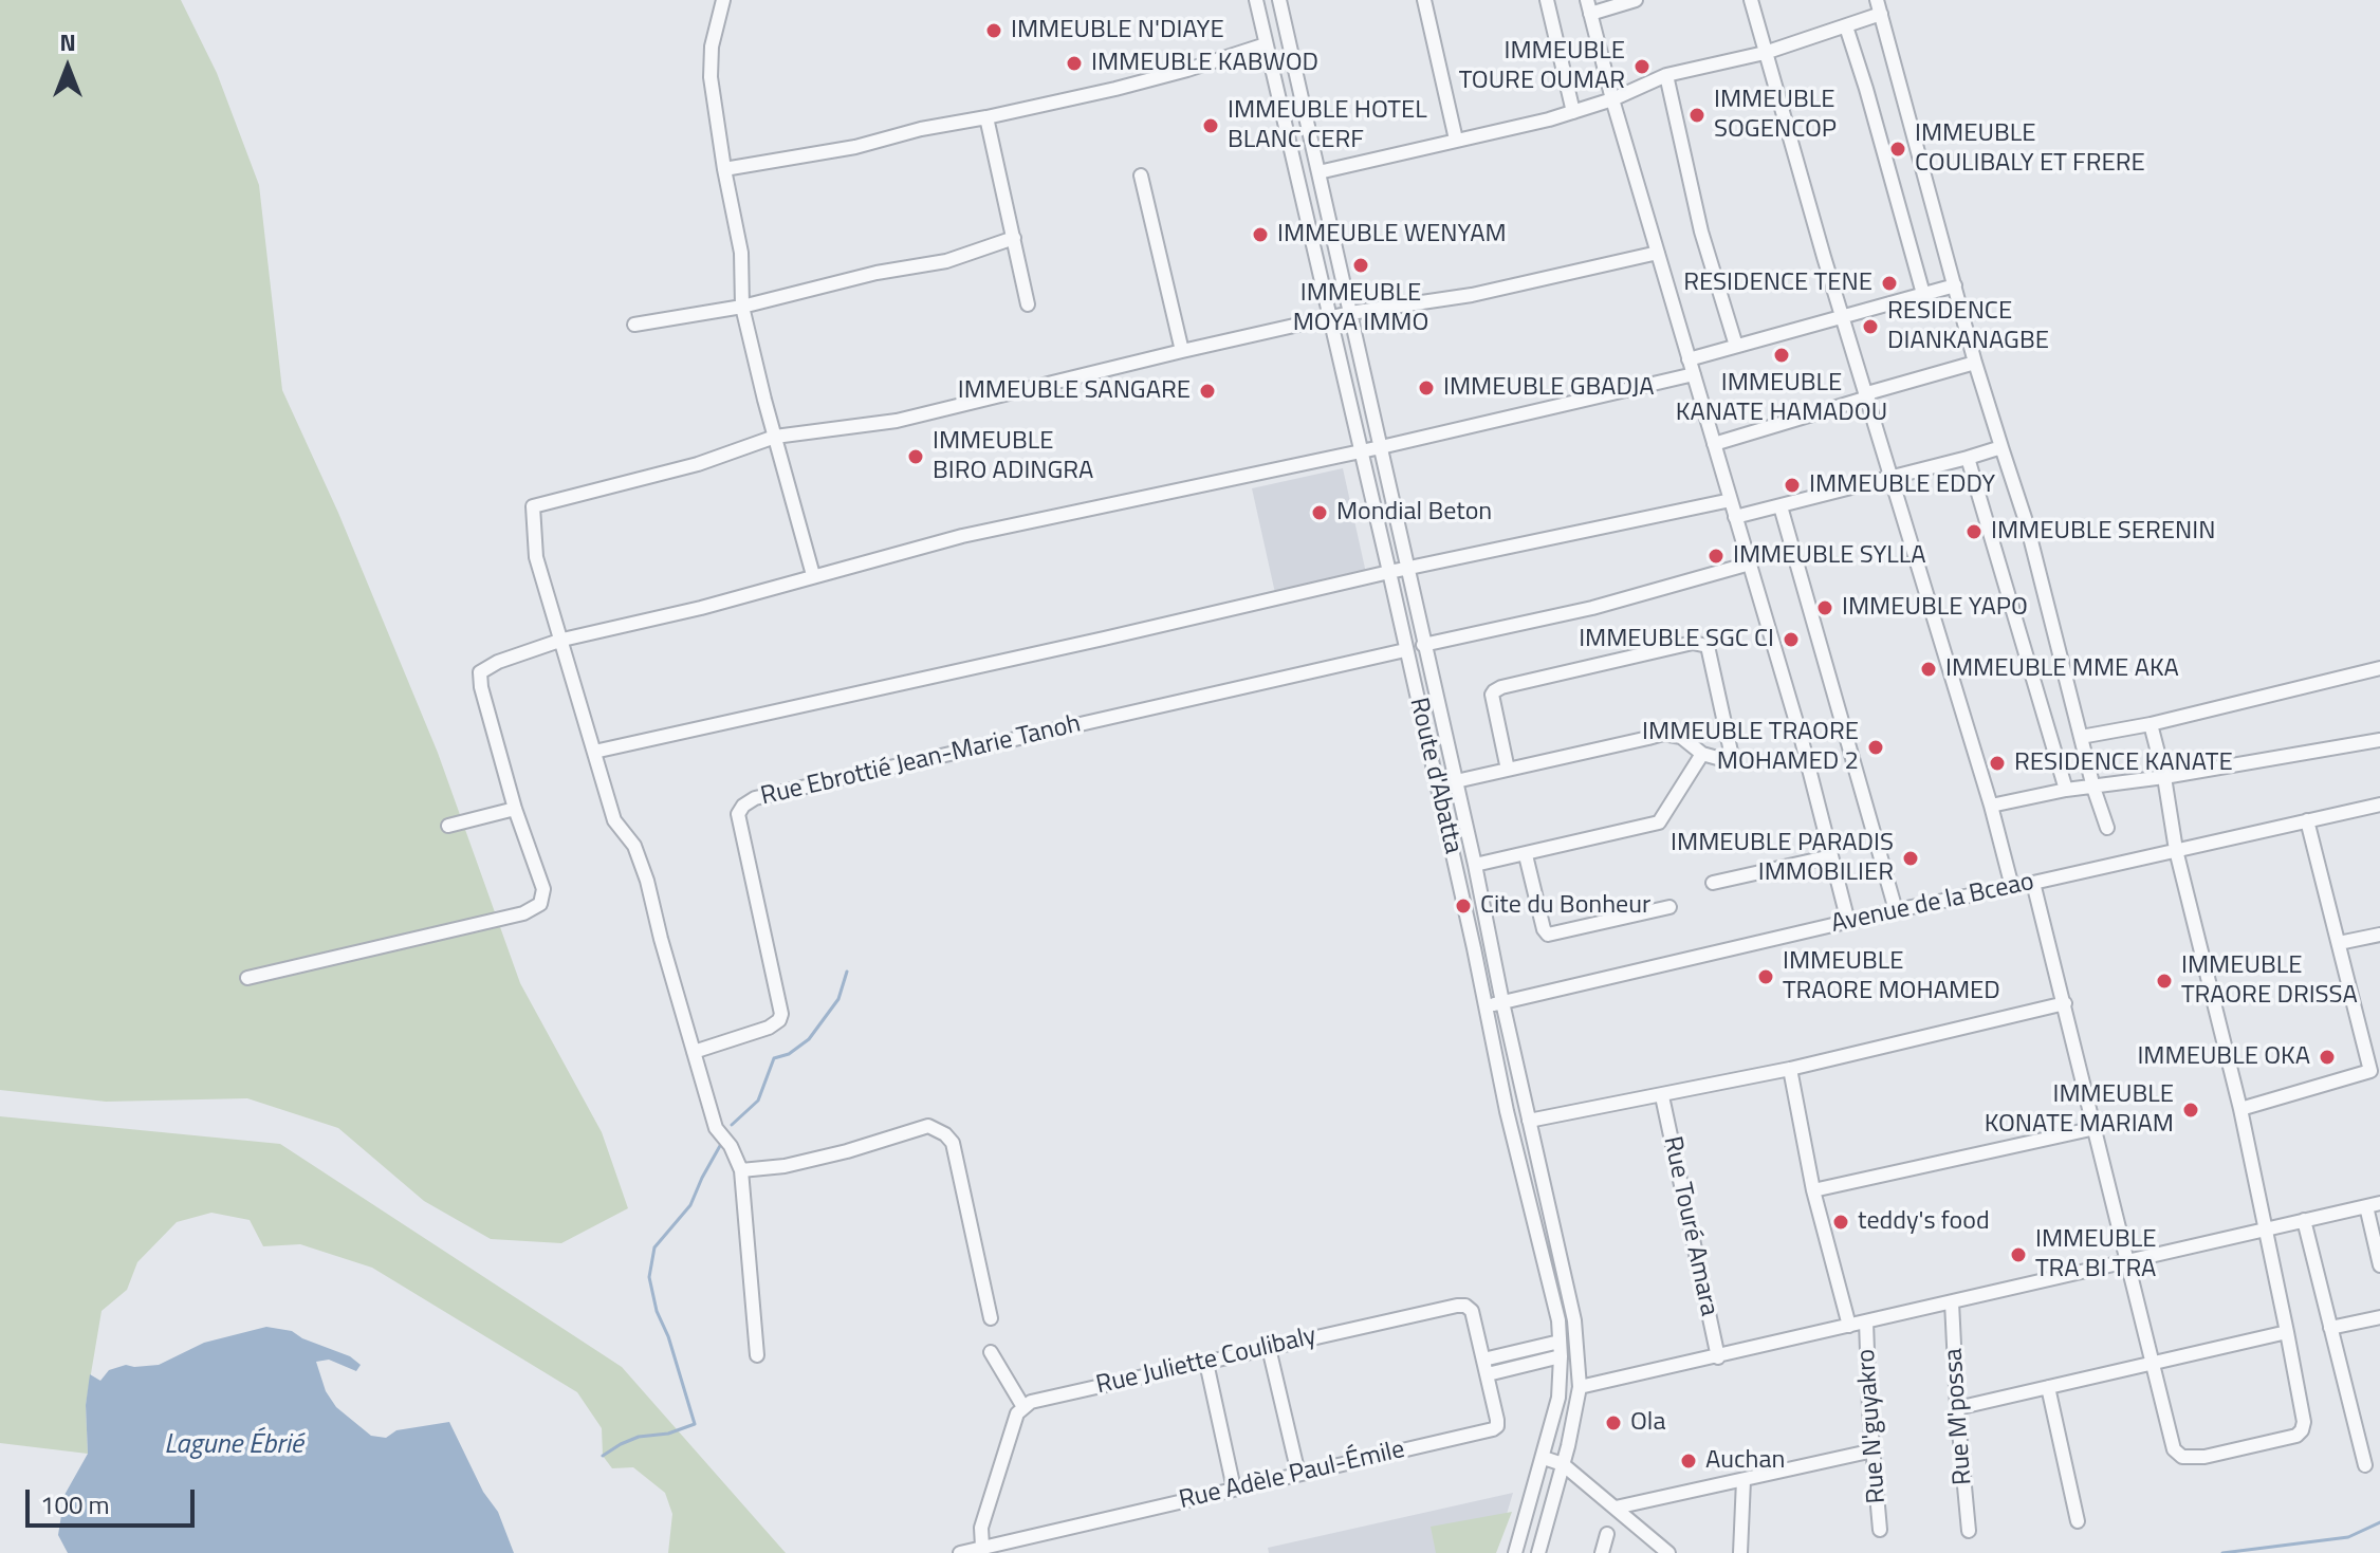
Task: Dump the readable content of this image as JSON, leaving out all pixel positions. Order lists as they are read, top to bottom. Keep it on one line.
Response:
{"streets":{"street":["Rue Ebrottié Jean-Marie Tanoh","Route d'Abatta","Avenue de la Bceao","Rue Touré Amara","Rue Juliette Coulibaly","Rue M'possa","Rue N'guyakro","Rue Adèle Paul-Émile"]},"crossings":[["Rue Ebrottié Jean-Marie Tanoh","Route d'Abatta"],["Route d'Abatta","Avenue de la Bceao"],["Rue Juliette Coulibaly","Rue Adèle Paul-Émile"]],"water":["Lagune Ébrié"],"places":["IMMEUBLE N'DIAYE","IMMEUBLE KABWOD","IMMEUBLE TOURE OUMAR","IMMEUBLE SOGENCOP","IMMEUBLE HOTEL BLANC CERF","IMMEUBLE COULIBALY ET FRERE","IMMEUBLE WENYAM","IMMEUBLE MOYA IMMO","RESIDENCE TENE","RESIDENCE DIANKANAGBE","IMMEUBLE KANATE HAMADOU","IMMEUBLE GBADJA","IMMEUBLE SANGARE","IMMEUBLE BIRO ADINGRA","IMMEUBLE EDDY","Mondial Beton","IMMEUBLE SERENIN","IMMEUBLE SYLLA","IMMEUBLE YAPO","IMMEUBLE SGC CI","IMMEUBLE MME AKA","IMMEUBLE TRAORE MOHAMED 2","RESIDENCE KANATE","IMMEUBLE PARADIS IMMOBILIER","Cite du Bonheur","IMMEUBLE TRAORE MOHAMED","IMMEUBLE TRAORE DRISSA","IMMEUBLE OKA","IMMEUBLE KONATE MARIAM","teddy's food","IMMEUBLE TRA BI TRA","Ola","Auchan"],"scale_bar":"100 m","north":"top"}
